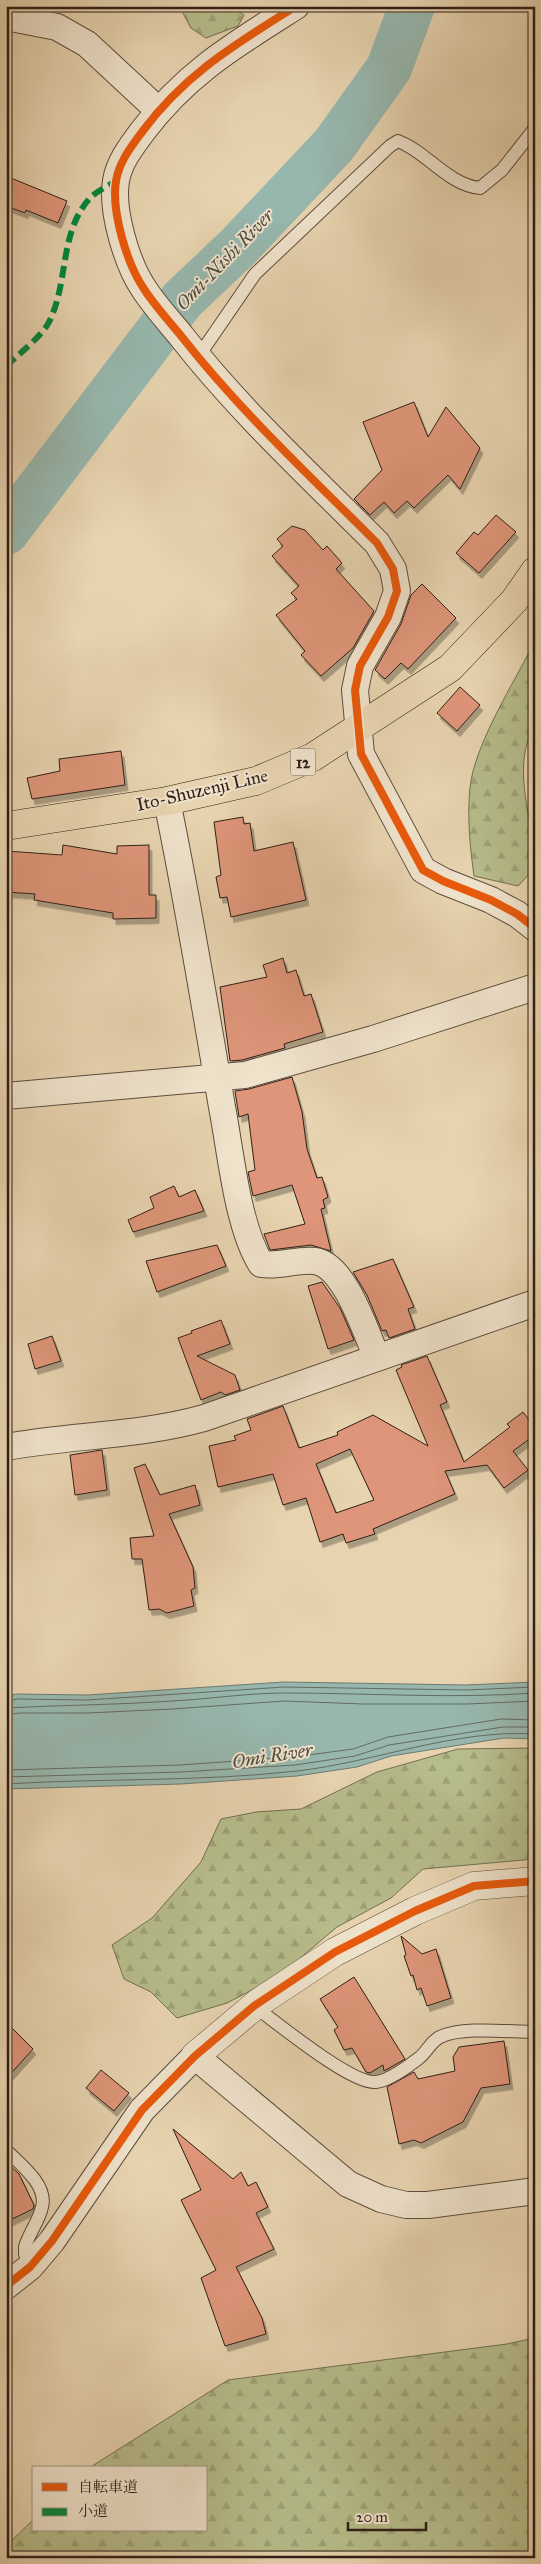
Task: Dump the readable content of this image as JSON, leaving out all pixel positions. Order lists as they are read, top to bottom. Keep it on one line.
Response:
{"streets":{"main road":["12","Ito-Shuzenji Line"]},"water":["Omi-Nishi River","Omi River"],"legend":["自転車道","小道"],"scale_bar":"20 m"}
